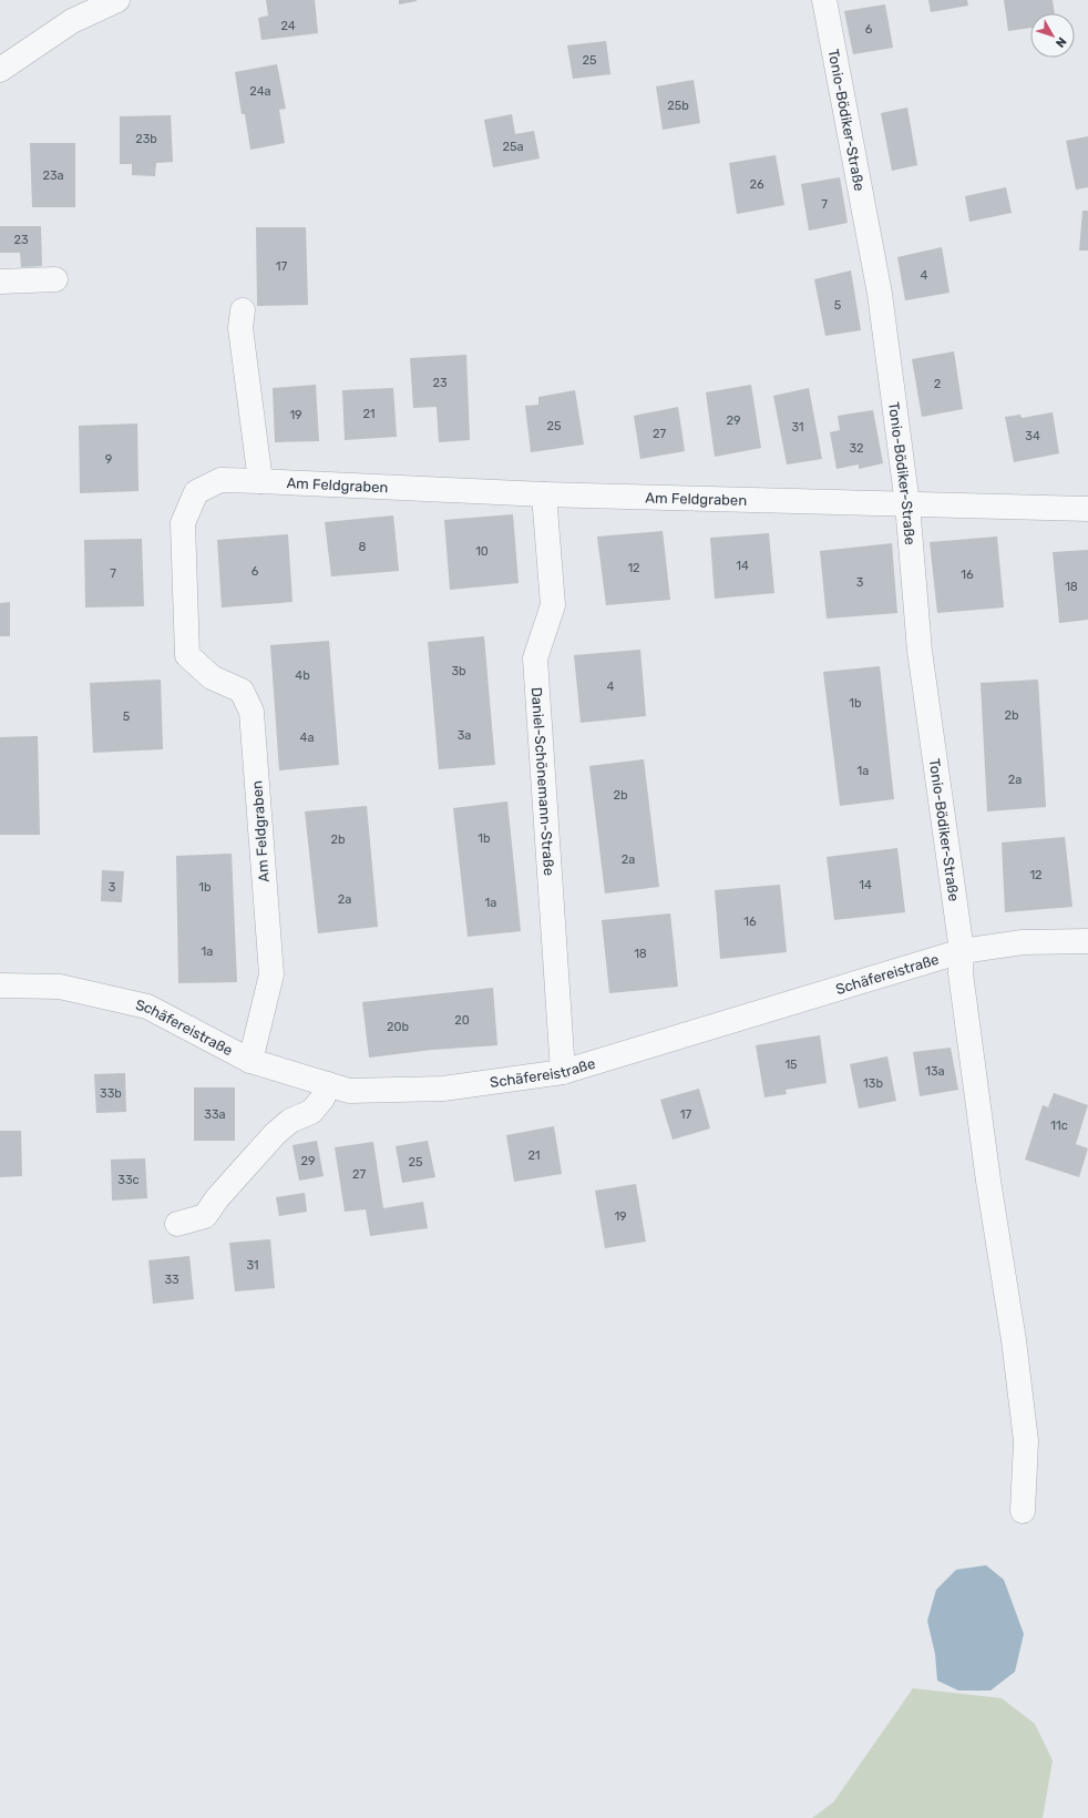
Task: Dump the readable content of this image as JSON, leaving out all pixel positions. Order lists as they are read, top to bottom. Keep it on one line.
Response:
{"streets":{"street":["Tonio-Bödiker-Straße","Am Feldgraben","Daniel-Schönemann-Straße","Schäfereistraße"]},"crossings":[["Tonio-Bödiker-Straße","Am Feldgraben"],["Tonio-Bödiker-Straße","Schäfereistraße"],["Am Feldgraben","Daniel-Schönemann-Straße"],["Am Feldgraben","Schäfereistraße"],["Daniel-Schönemann-Straße","Schäfereistraße"]],"house_numbers":["24","6","25","24a","25b","23b","25a","23a","26","7","23","17","4","5","23","2","21","19","29","25","31","27","34","32","9","8","10","14","12","6","7","16","3","18","3b","4b","4","1b","2b","5","3a","4a","1a","2a","2b","1b","2b","2a","12","14","3","1b","2a","1a","16","1a","18","20","20b","15","13a","13b","33b","33a","17","11c","21","29","25","27","33c","19","31","33"],"north":"bottom right"}
